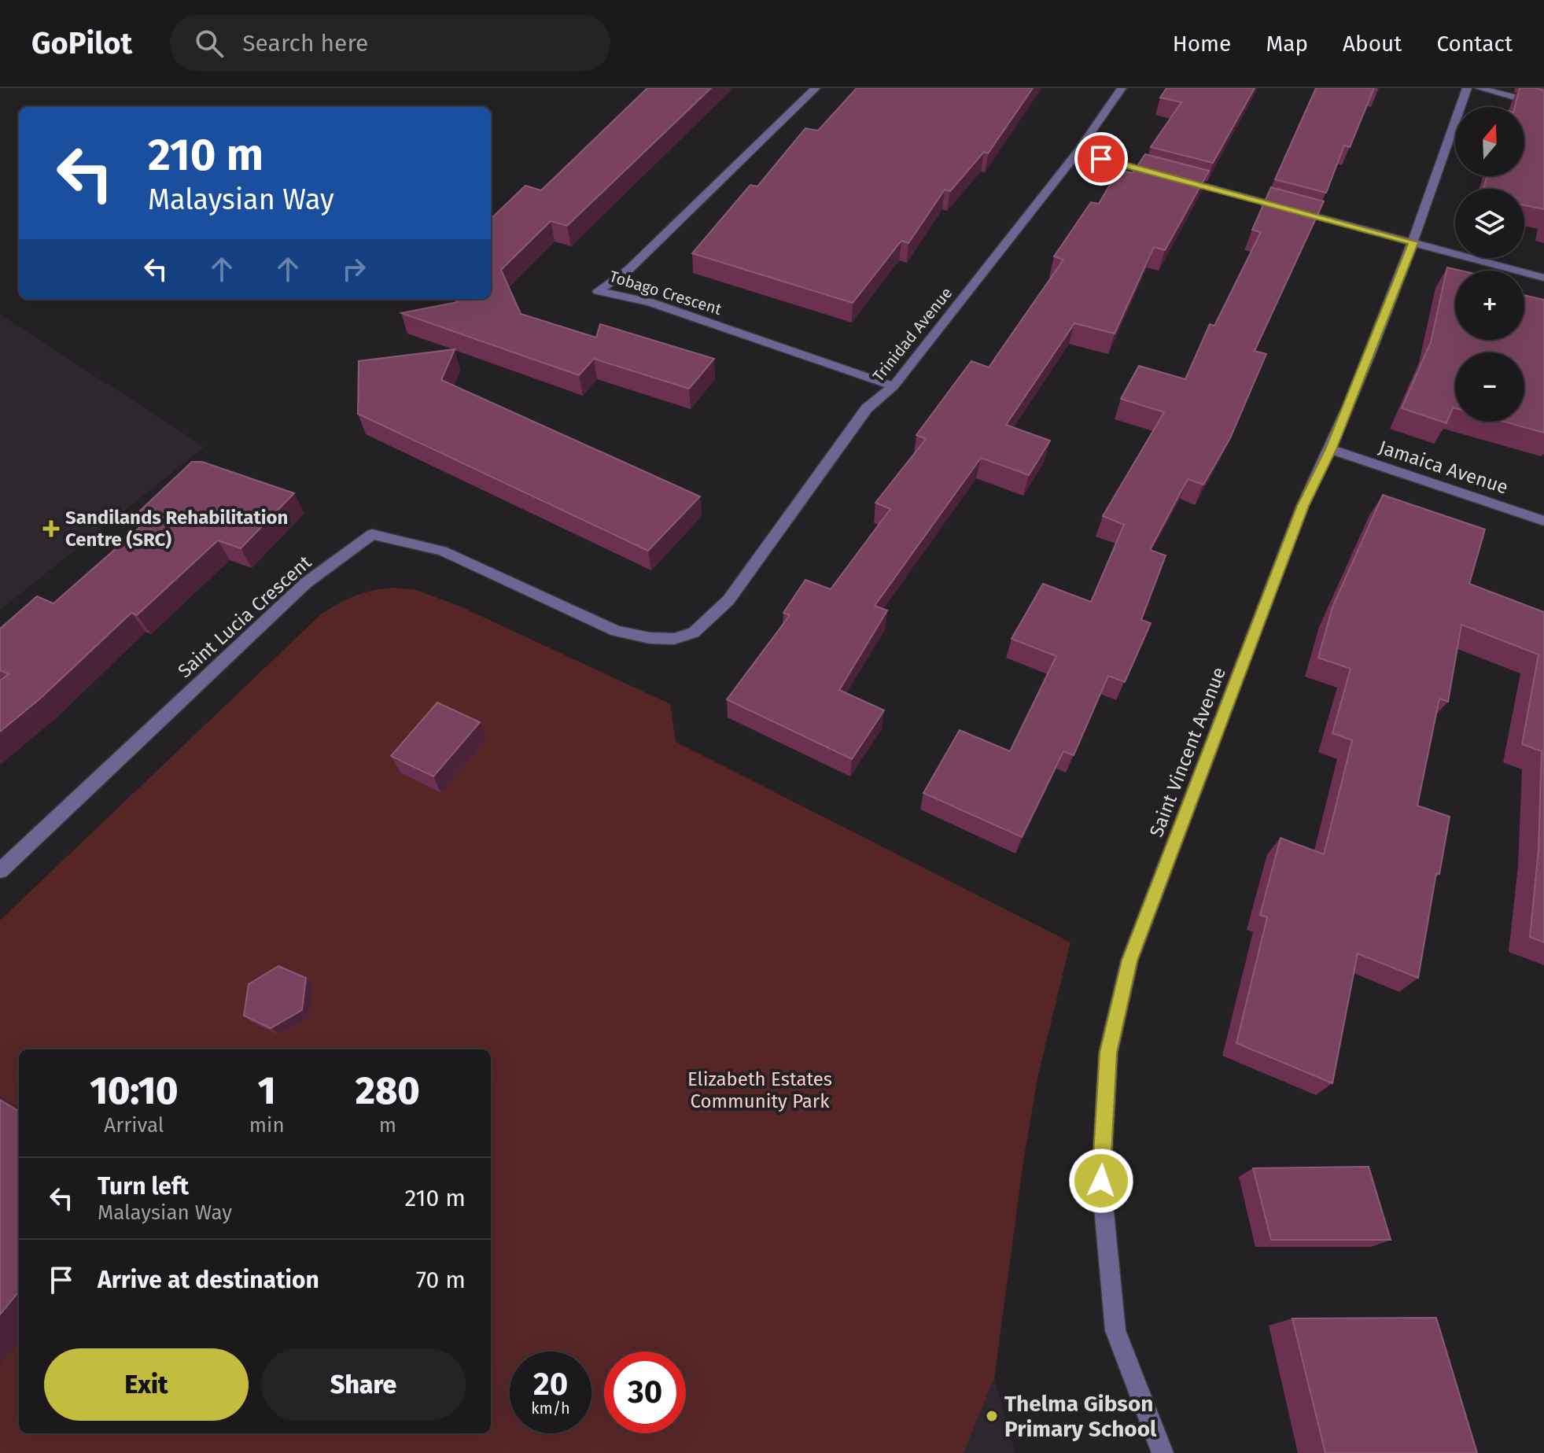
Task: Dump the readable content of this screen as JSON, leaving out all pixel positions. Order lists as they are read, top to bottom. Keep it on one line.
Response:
{"streets":{"street":["Tobago Crescent","Trinidad Avenue","Jamaica Avenue","Saint Lucia Crescent","Saint Vincent Avenue"]},"crossings":[["Tobago Crescent","Trinidad Avenue"],["Trinidad Avenue","Saint Lucia Crescent"],["Jamaica Avenue","Saint Vincent Avenue"]],"parks":["Elizabeth Estates Community Park"],"places":{"health":["Sandilands Rehabilitation Centre (SRC)"],"other":["Thelma Gibson Primary School"]},"north":"top","page":{"header":"GoPilot","search":"Search here","nav":["Home","Map","About","Contact"],"map_buttons":["+","−"],"turn":["210 m","Malaysian Way"],"eta":["10:10","Arrival","1","min","280","m"],"list":[{"name":"Turn left","note":"Malaysian Way","value":"210 m"},{"name":"Arrive at destination","value":"70 m"}],"buttons":["Exit","Share"],"speed":"20 km/h","limit":"30"}}
